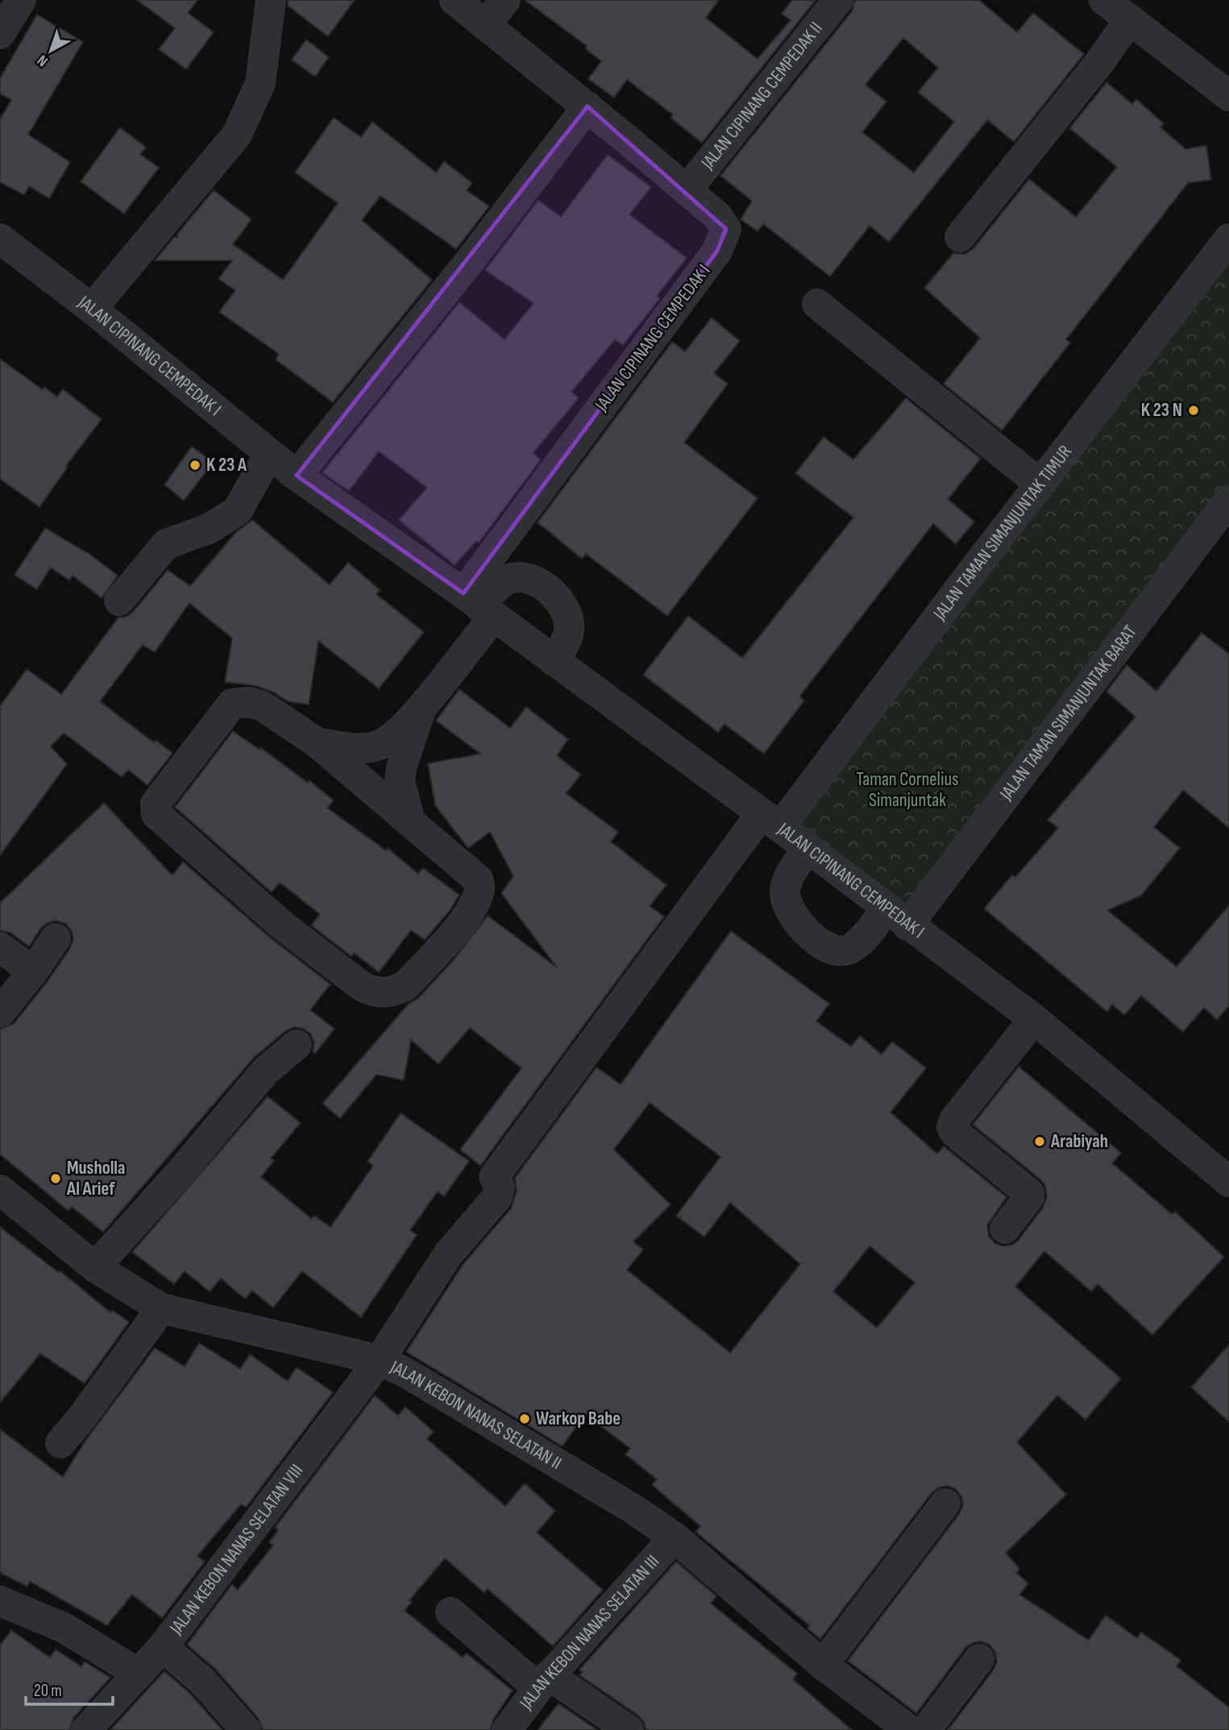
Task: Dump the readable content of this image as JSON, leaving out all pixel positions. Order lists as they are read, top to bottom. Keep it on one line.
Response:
{"streets":{"street":["JALAN CIPINANG CEMPEDAK II","JALAN CIPINANG CEMPEDAK I","JALAN TAMAN SIMANJUNTAK TIMUR","JALAN TAMAN SIMANJUNTAK BARAT","JALAN KEBON NANAS SELATAN II","JALAN KEBON NANAS SELATAN VIII","JALAN KEBON NANAS SELATAN III"]},"crossings":[["JALAN CIPINANG CEMPEDAK II","JALAN CIPINANG CEMPEDAK I"],["JALAN CIPINANG CEMPEDAK I","JALAN TAMAN SIMANJUNTAK TIMUR"],["JALAN CIPINANG CEMPEDAK I","JALAN TAMAN SIMANJUNTAK BARAT"],["JALAN TAMAN SIMANJUNTAK TIMUR","JALAN KEBON NANAS SELATAN VIII"],["JALAN KEBON NANAS SELATAN II","JALAN KEBON NANAS SELATAN VIII"],["JALAN KEBON NANAS SELATAN II","JALAN KEBON NANAS SELATAN III"]],"parks":["Taman Cornelius Simanjuntak"],"places":["K 23 N","K 23 A","Arabiyah","Musholla Al Arief","Warkop Babe"],"scale_bar":"20 m","north":"bottom left"}
